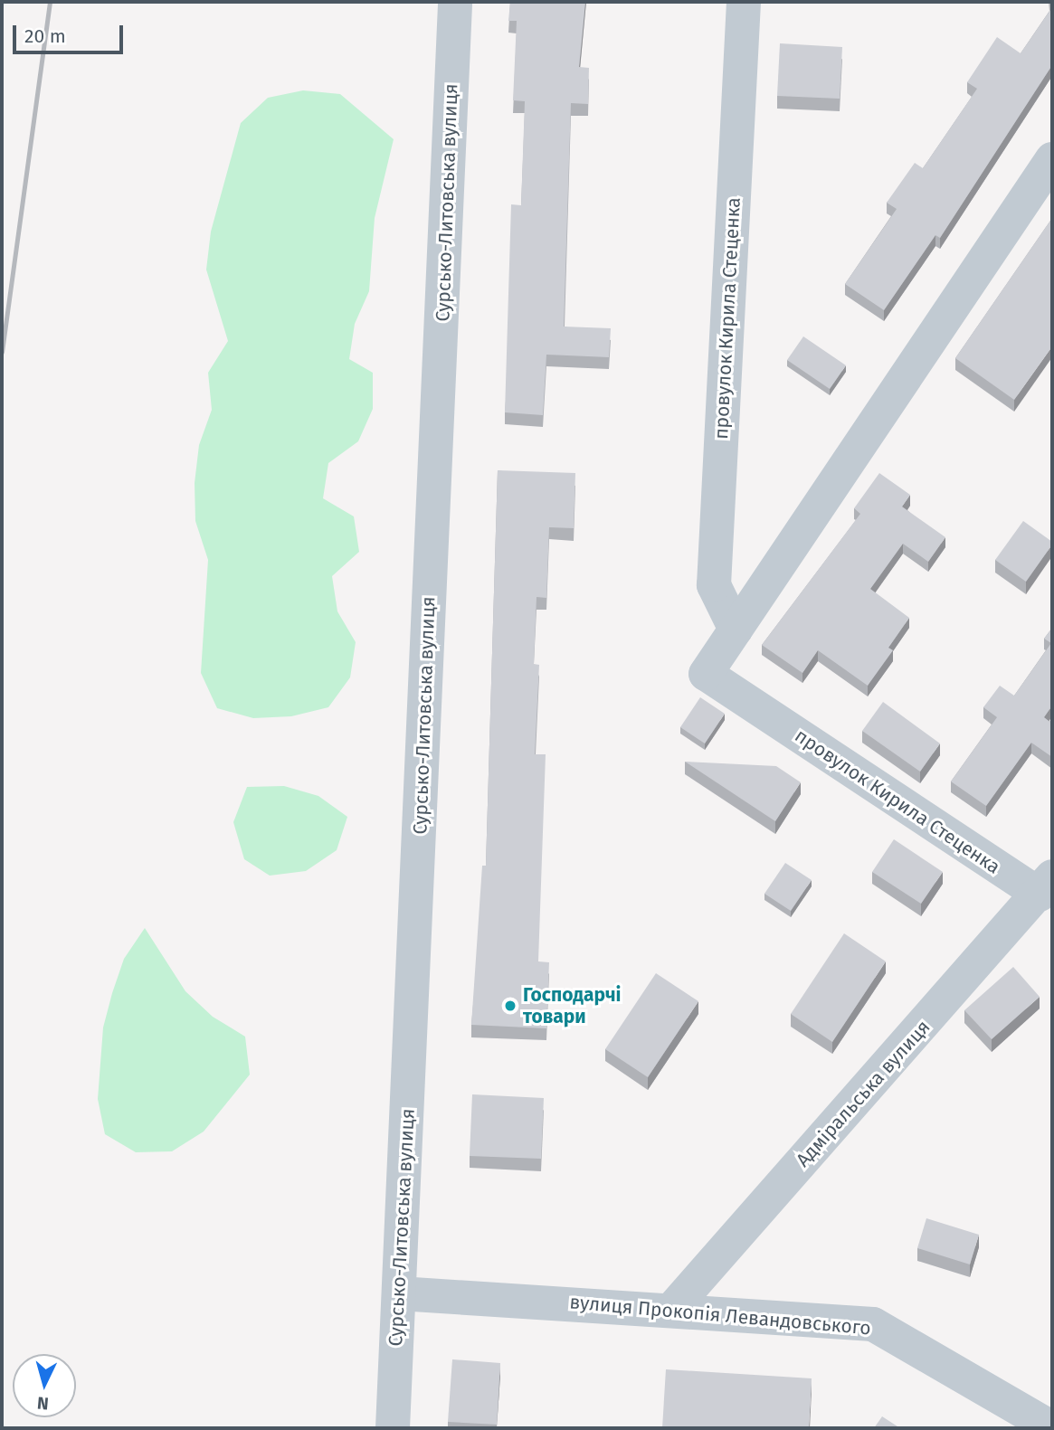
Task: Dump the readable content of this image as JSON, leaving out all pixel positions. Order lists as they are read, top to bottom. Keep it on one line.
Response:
{"streets":{"street":["Сурсько-Литовська вулиця","провулок Кирила Стеценка","Адміральська вулиця","вулиця Прокопія Левандовського"]},"crossings":[["Сурсько-Литовська вулиця","вулиця Прокопія Левандовського"],["провулок Кирила Стеценка","Адміральська вулиця"],["Адміральська вулиця","вулиця Прокопія Левандовського"]],"places":["Господарчі товари"],"scale_bar":"20 m","north":"bottom"}
